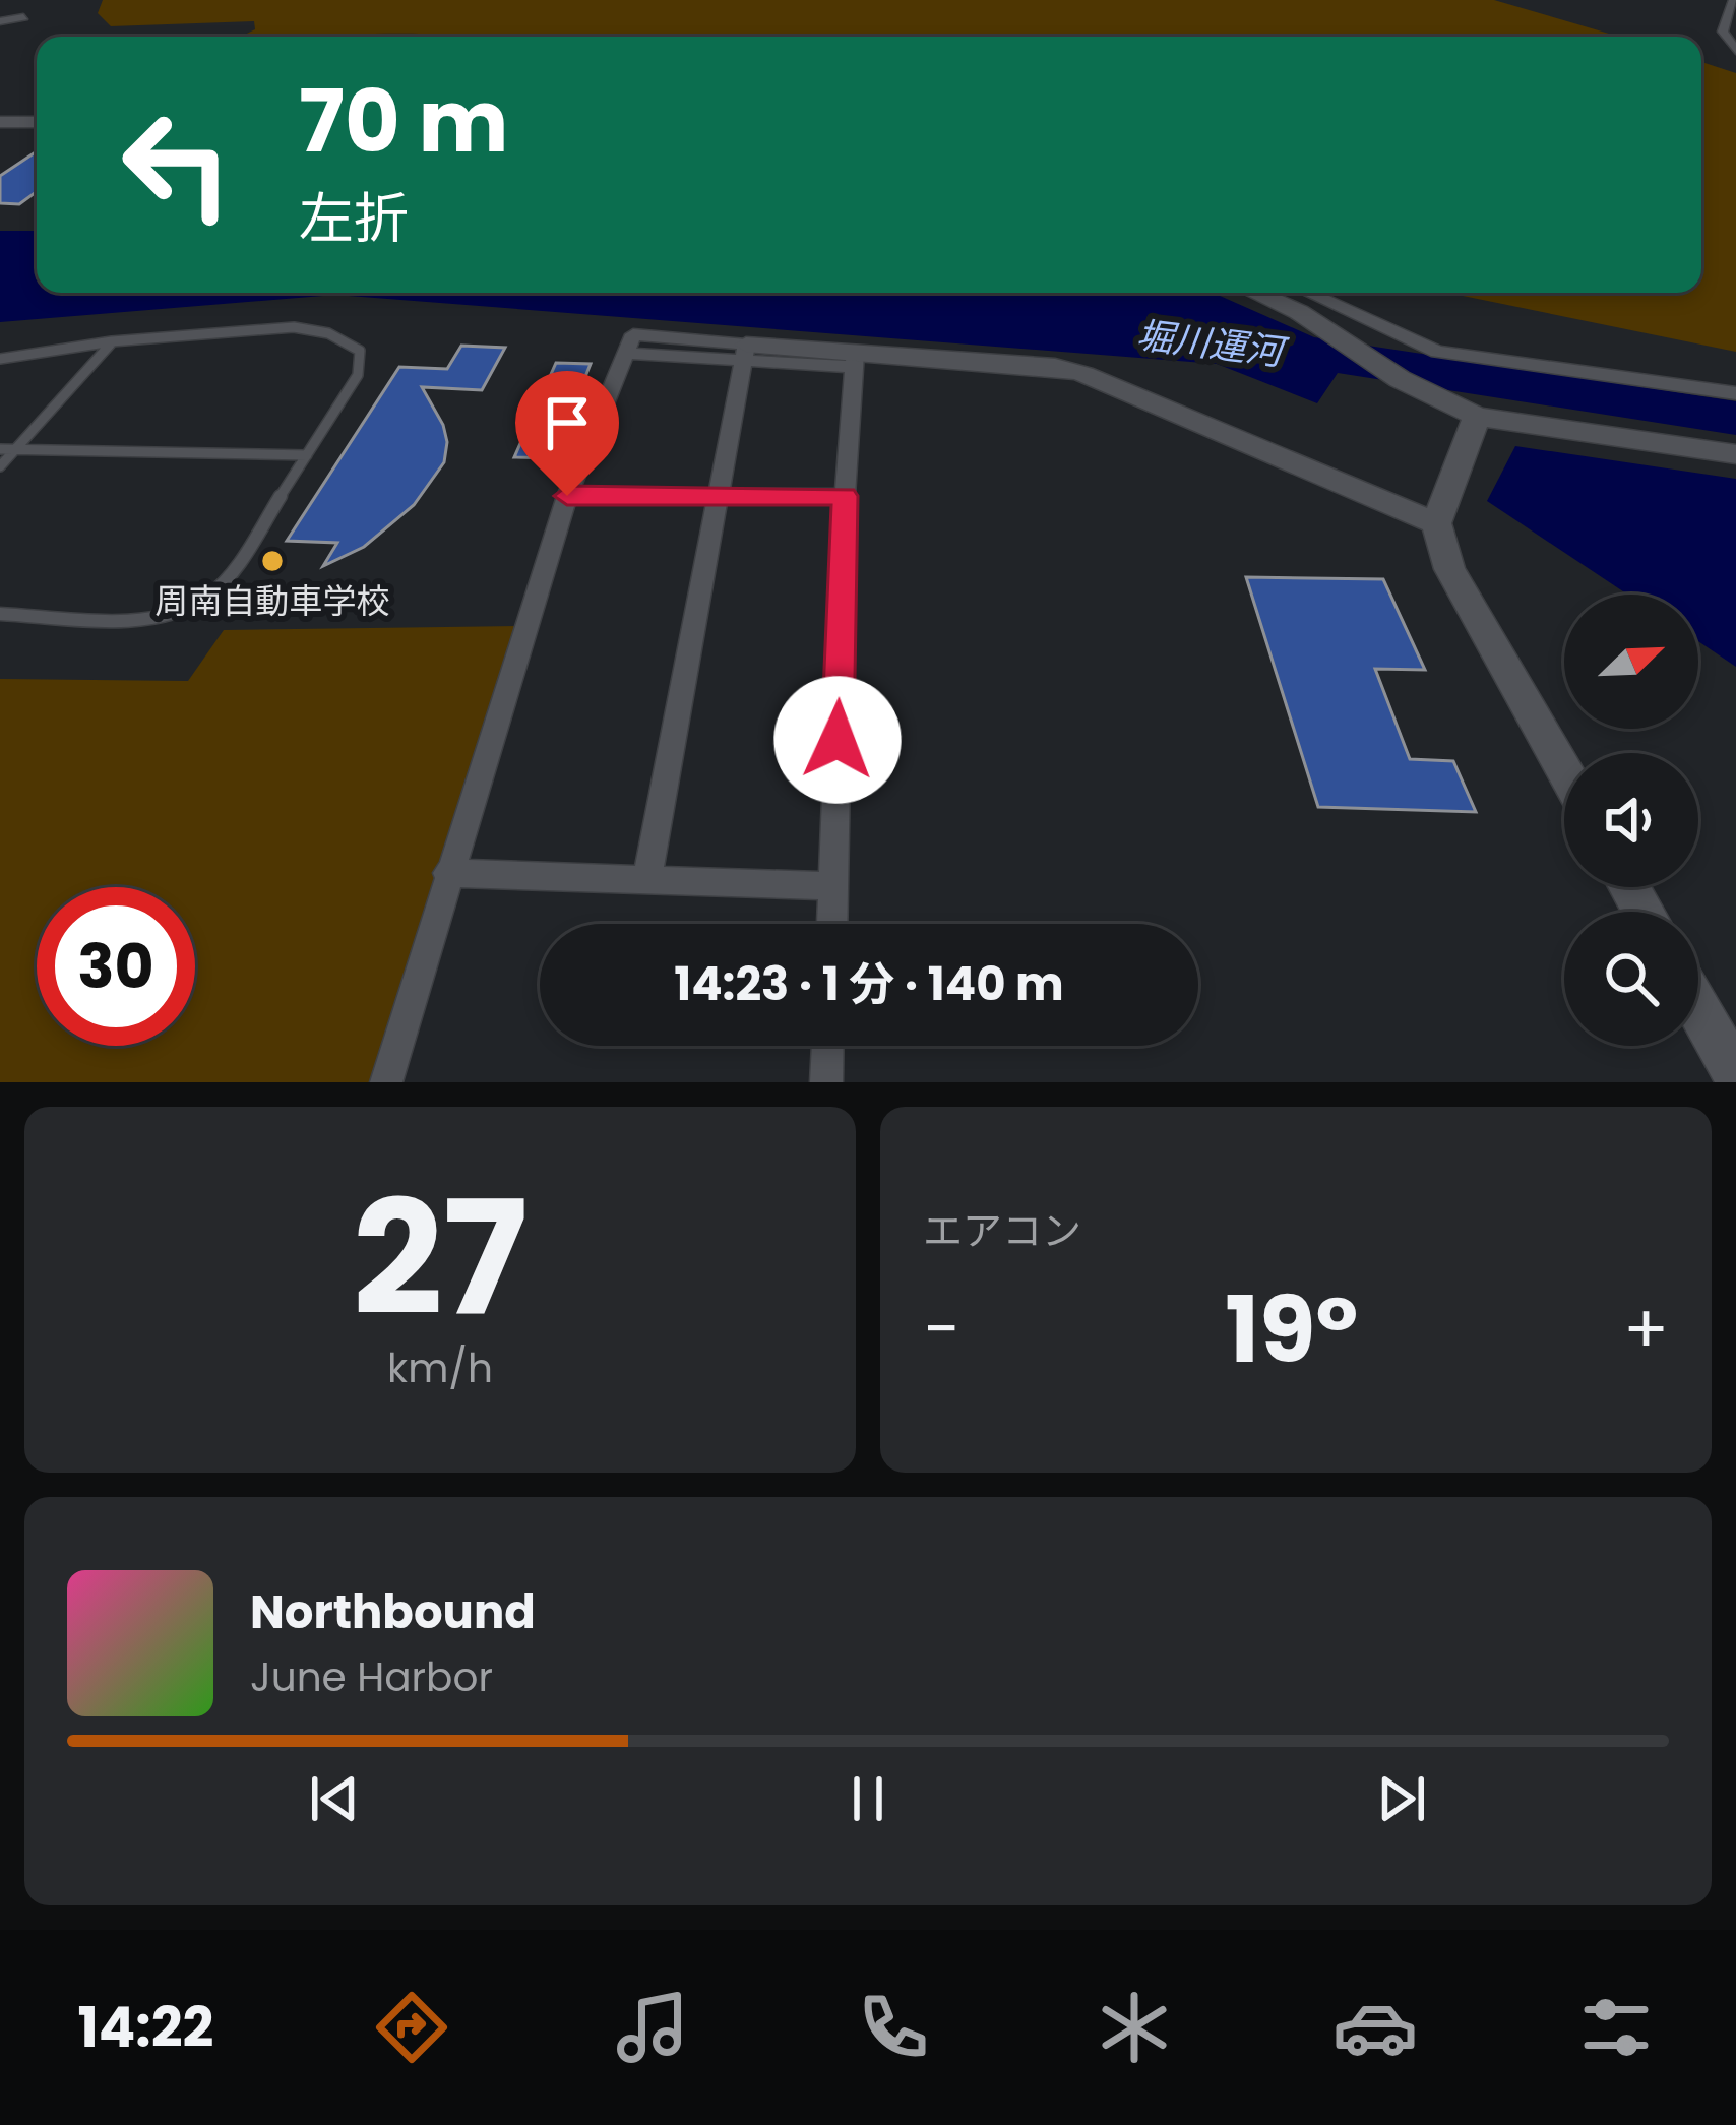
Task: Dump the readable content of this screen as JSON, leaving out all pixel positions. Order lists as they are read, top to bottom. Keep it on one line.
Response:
{"water":["堀川運河"],"places":["周南自動車学校"],"north":"top right","page":{"turn":["70 m","左折"],"limit":"30","trip":"14:23 · 1 分 · 140 m","tile":[["27","km/h"],"エアコン"],"heat":["−","19°","+"],"song":["Northbound","June Harbor"],"tabs":"14:22"}}
